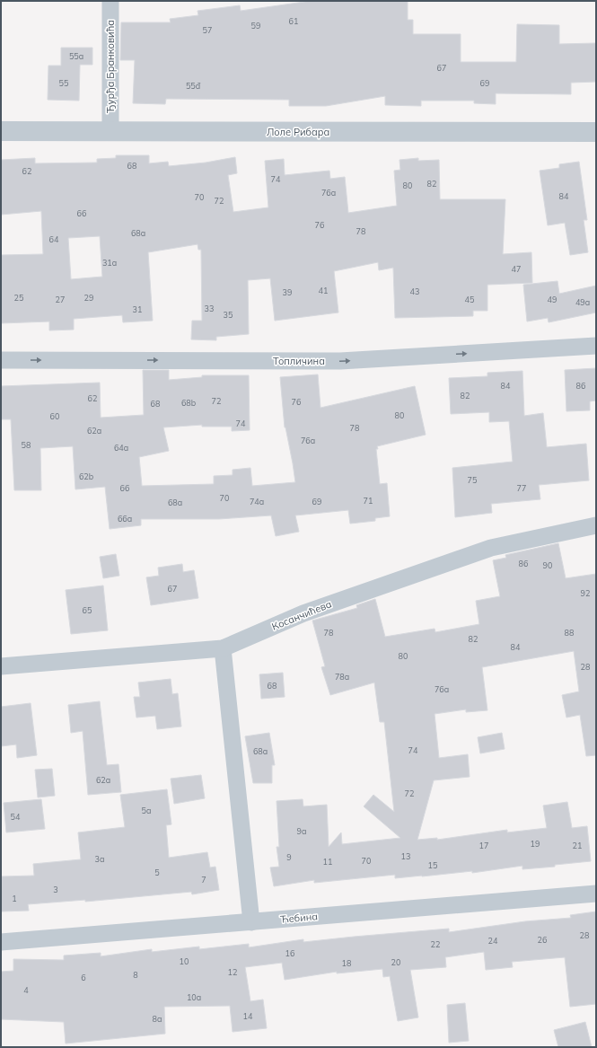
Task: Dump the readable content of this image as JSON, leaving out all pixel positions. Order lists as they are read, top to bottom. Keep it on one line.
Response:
{"streets":{"street":["Ђурђа Бранковића","Лоле Рибара","Топличина","Косанчићева","Ћебина"]},"crossings":[["Ђурђа Бранковића","Лоле Рибара"]],"one_way":["Топличина"],"house_numbers":["61","59","57","55a","67","55","69","55đ","68","62","74","82","80","76a","84","70","72","66","76","78","68a","64","31a","47","41","43","39","25","29","27","45","49","49a","33","31","35","84","86","82","62","72","76","68b","68","80","60","74","78","62a","76a","58","64a","62b","75","66","77","70","71","74a","69","68a","66a","86","90","67","92","65","78","88","82","84","80","28","78a","68","76a","74","68a","62a","72","5a","54","9a","19","17","21","13","9","3a","70","11","15","5","7","3","1","28","26","24","22","16","10","20","18","12","8","6","4","10a","14","8a"]}
